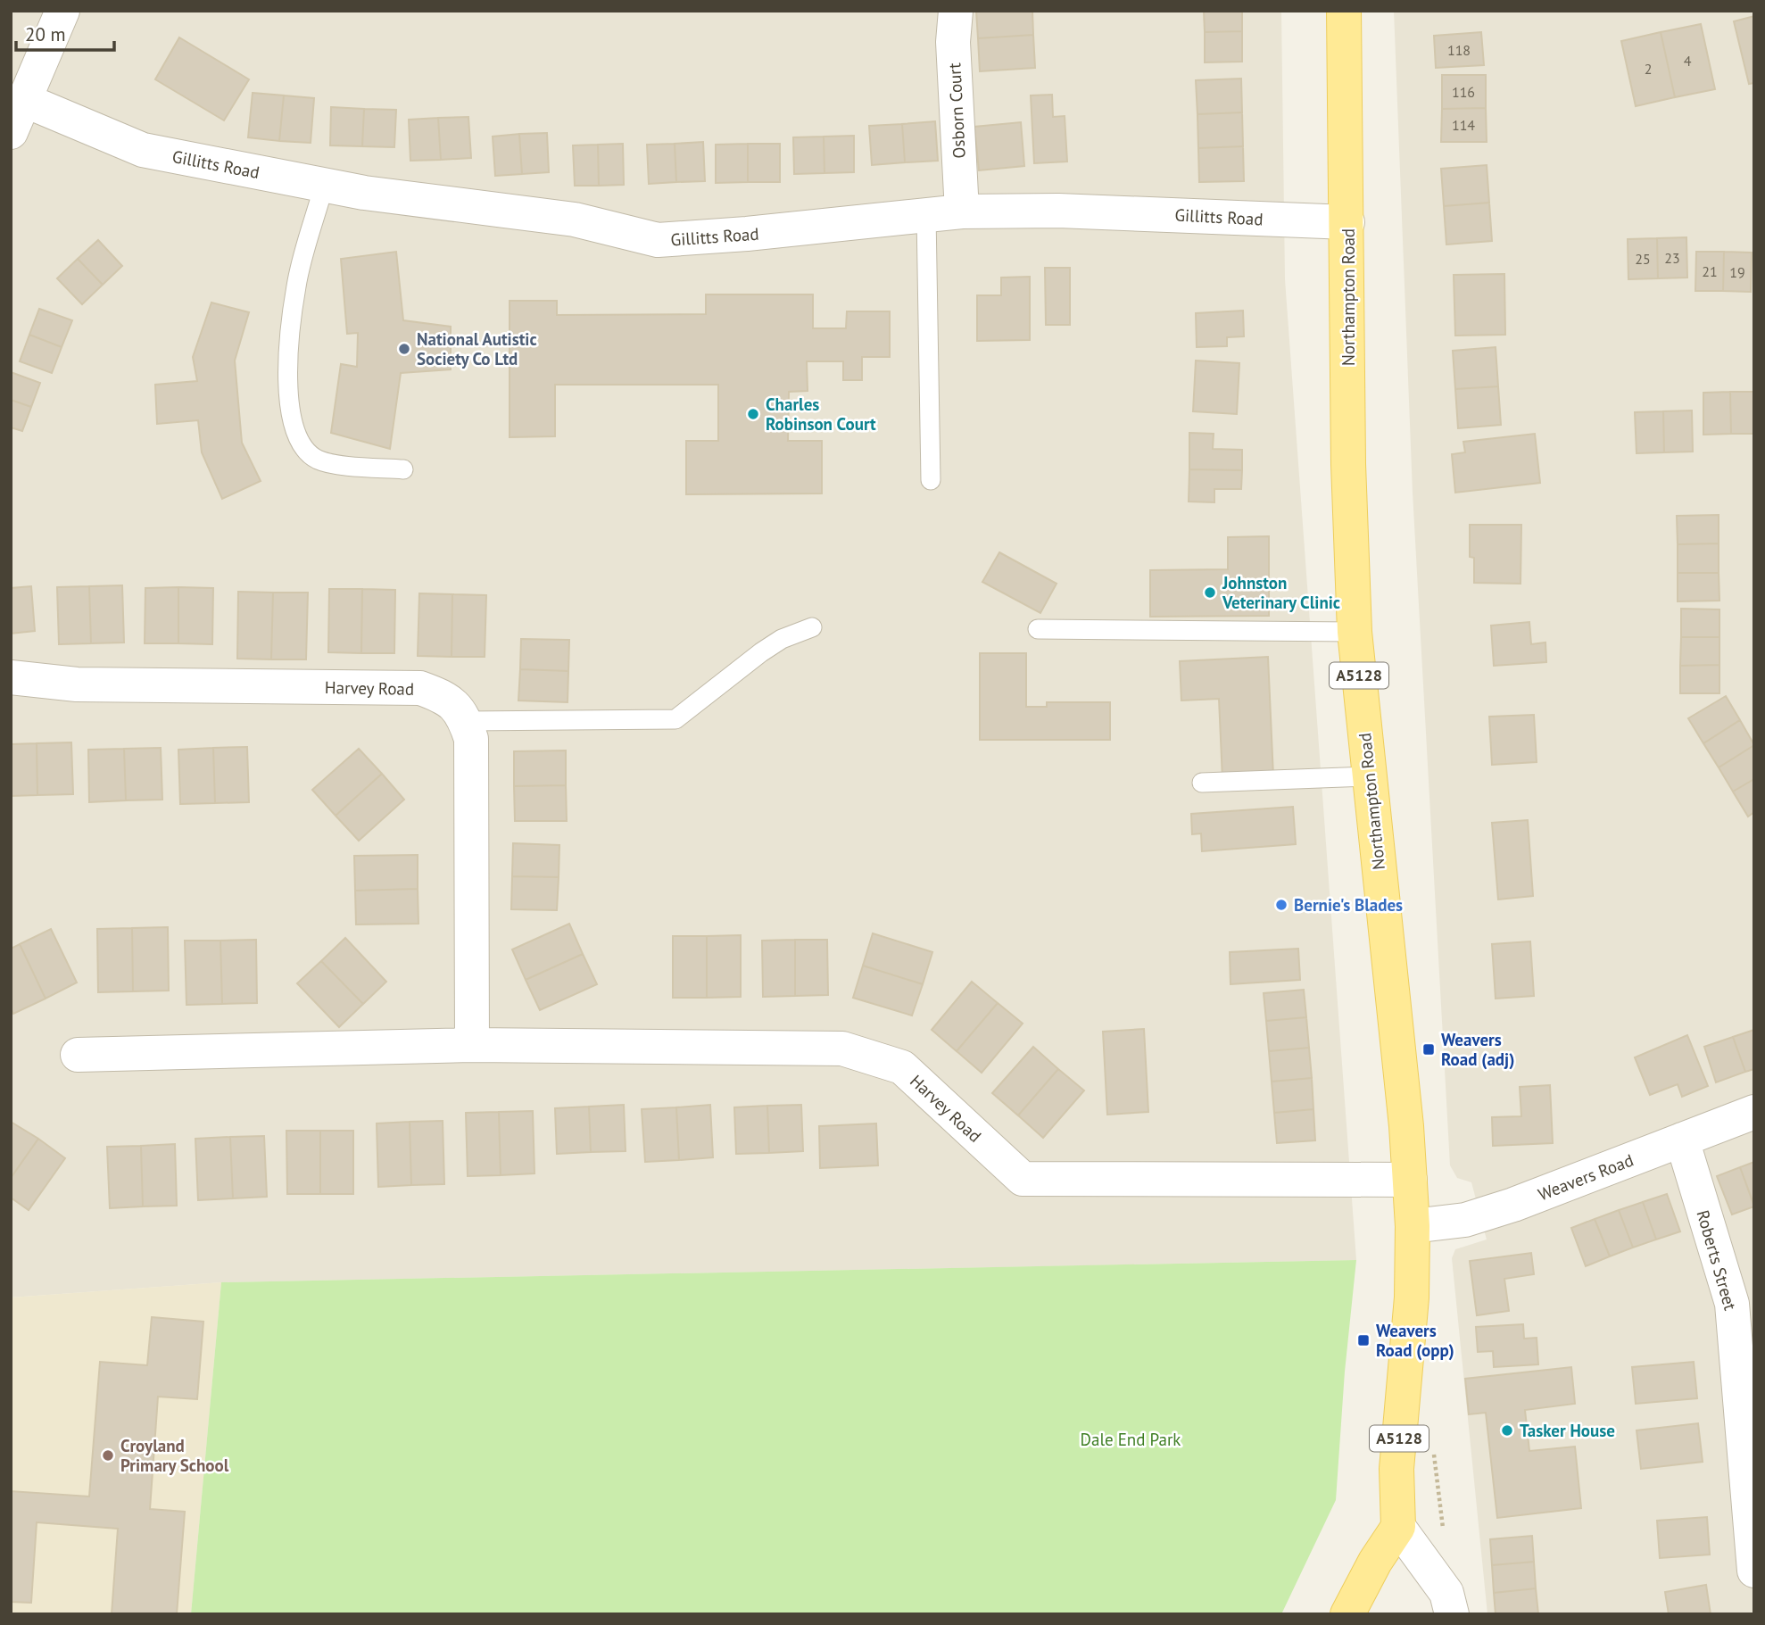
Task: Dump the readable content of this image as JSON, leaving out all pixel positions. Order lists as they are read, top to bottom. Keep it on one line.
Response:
{"streets":{"main road":["Northampton Road","A5128"],"street":["Osborn Court","Gillitts Road","Harvey Road","Weavers Road","Roberts Street"]},"crossings":[["Osborn Court","Gillitts Road"],["Gillitts Road","Northampton Road"],["Northampton Road","Harvey Road"],["Northampton Road","Weavers Road"],["Weavers Road","Roberts Street"]],"parks":["Dale End Park"],"places":{"other":["National Autistic Society Co Ltd","Charles Robinson Court","Johnston Veterinary Clinic","Bernie's Blades","Tasker House","Croyland Primary School"],"transit":["Weavers Road (adj)","Weavers Road (opp)"]},"house_numbers":["118","4","2","116","114","23","25","21","19"],"scale_bar":"20 m"}
